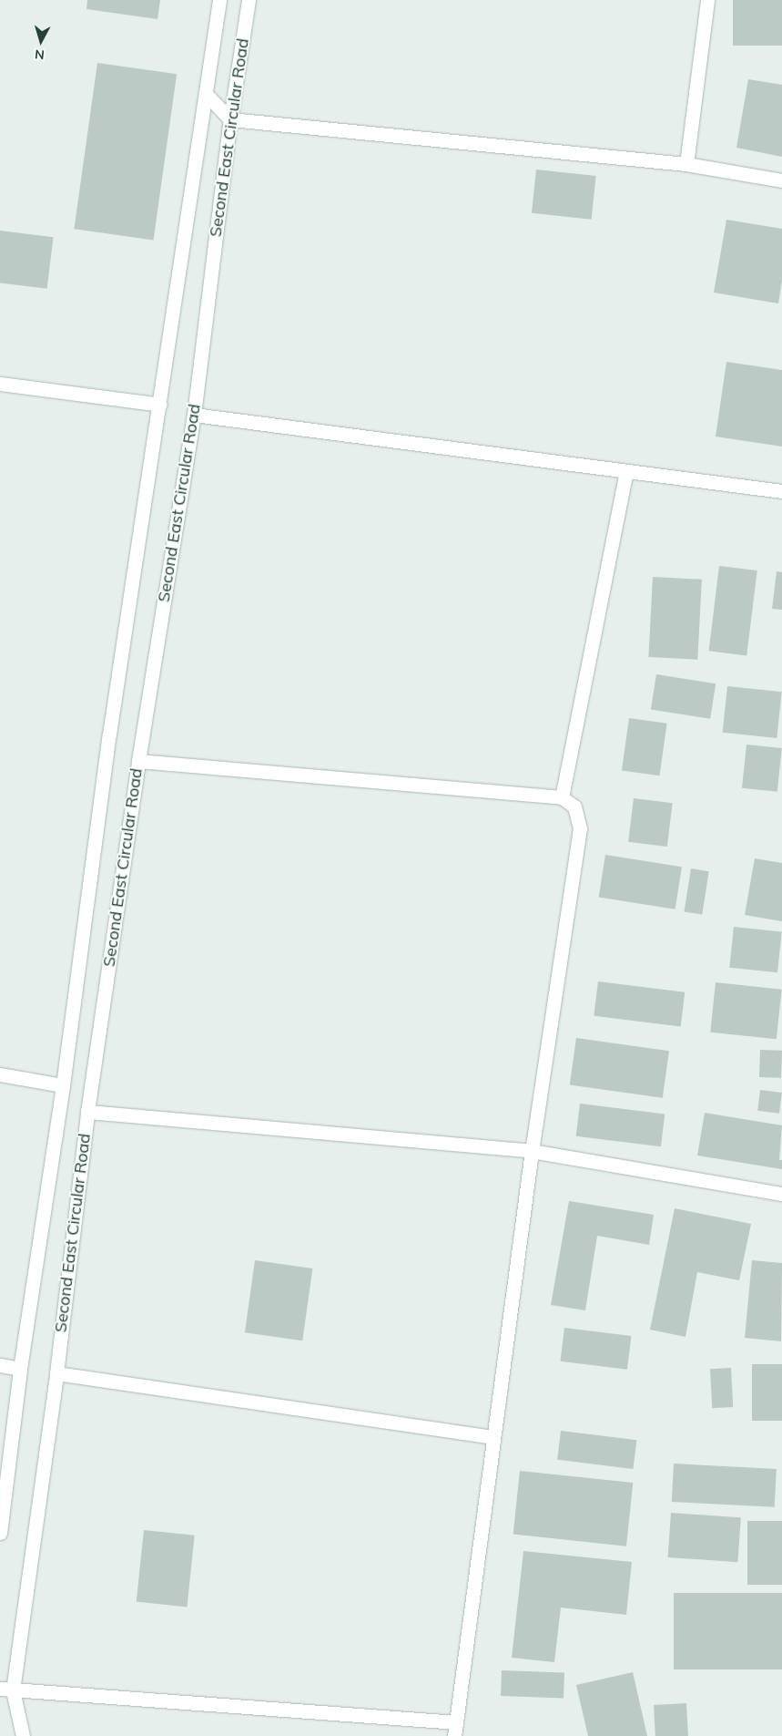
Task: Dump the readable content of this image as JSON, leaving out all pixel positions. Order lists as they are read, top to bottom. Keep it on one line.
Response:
{"streets":{"street":["Second East Circular Road"]},"north":"bottom"}
